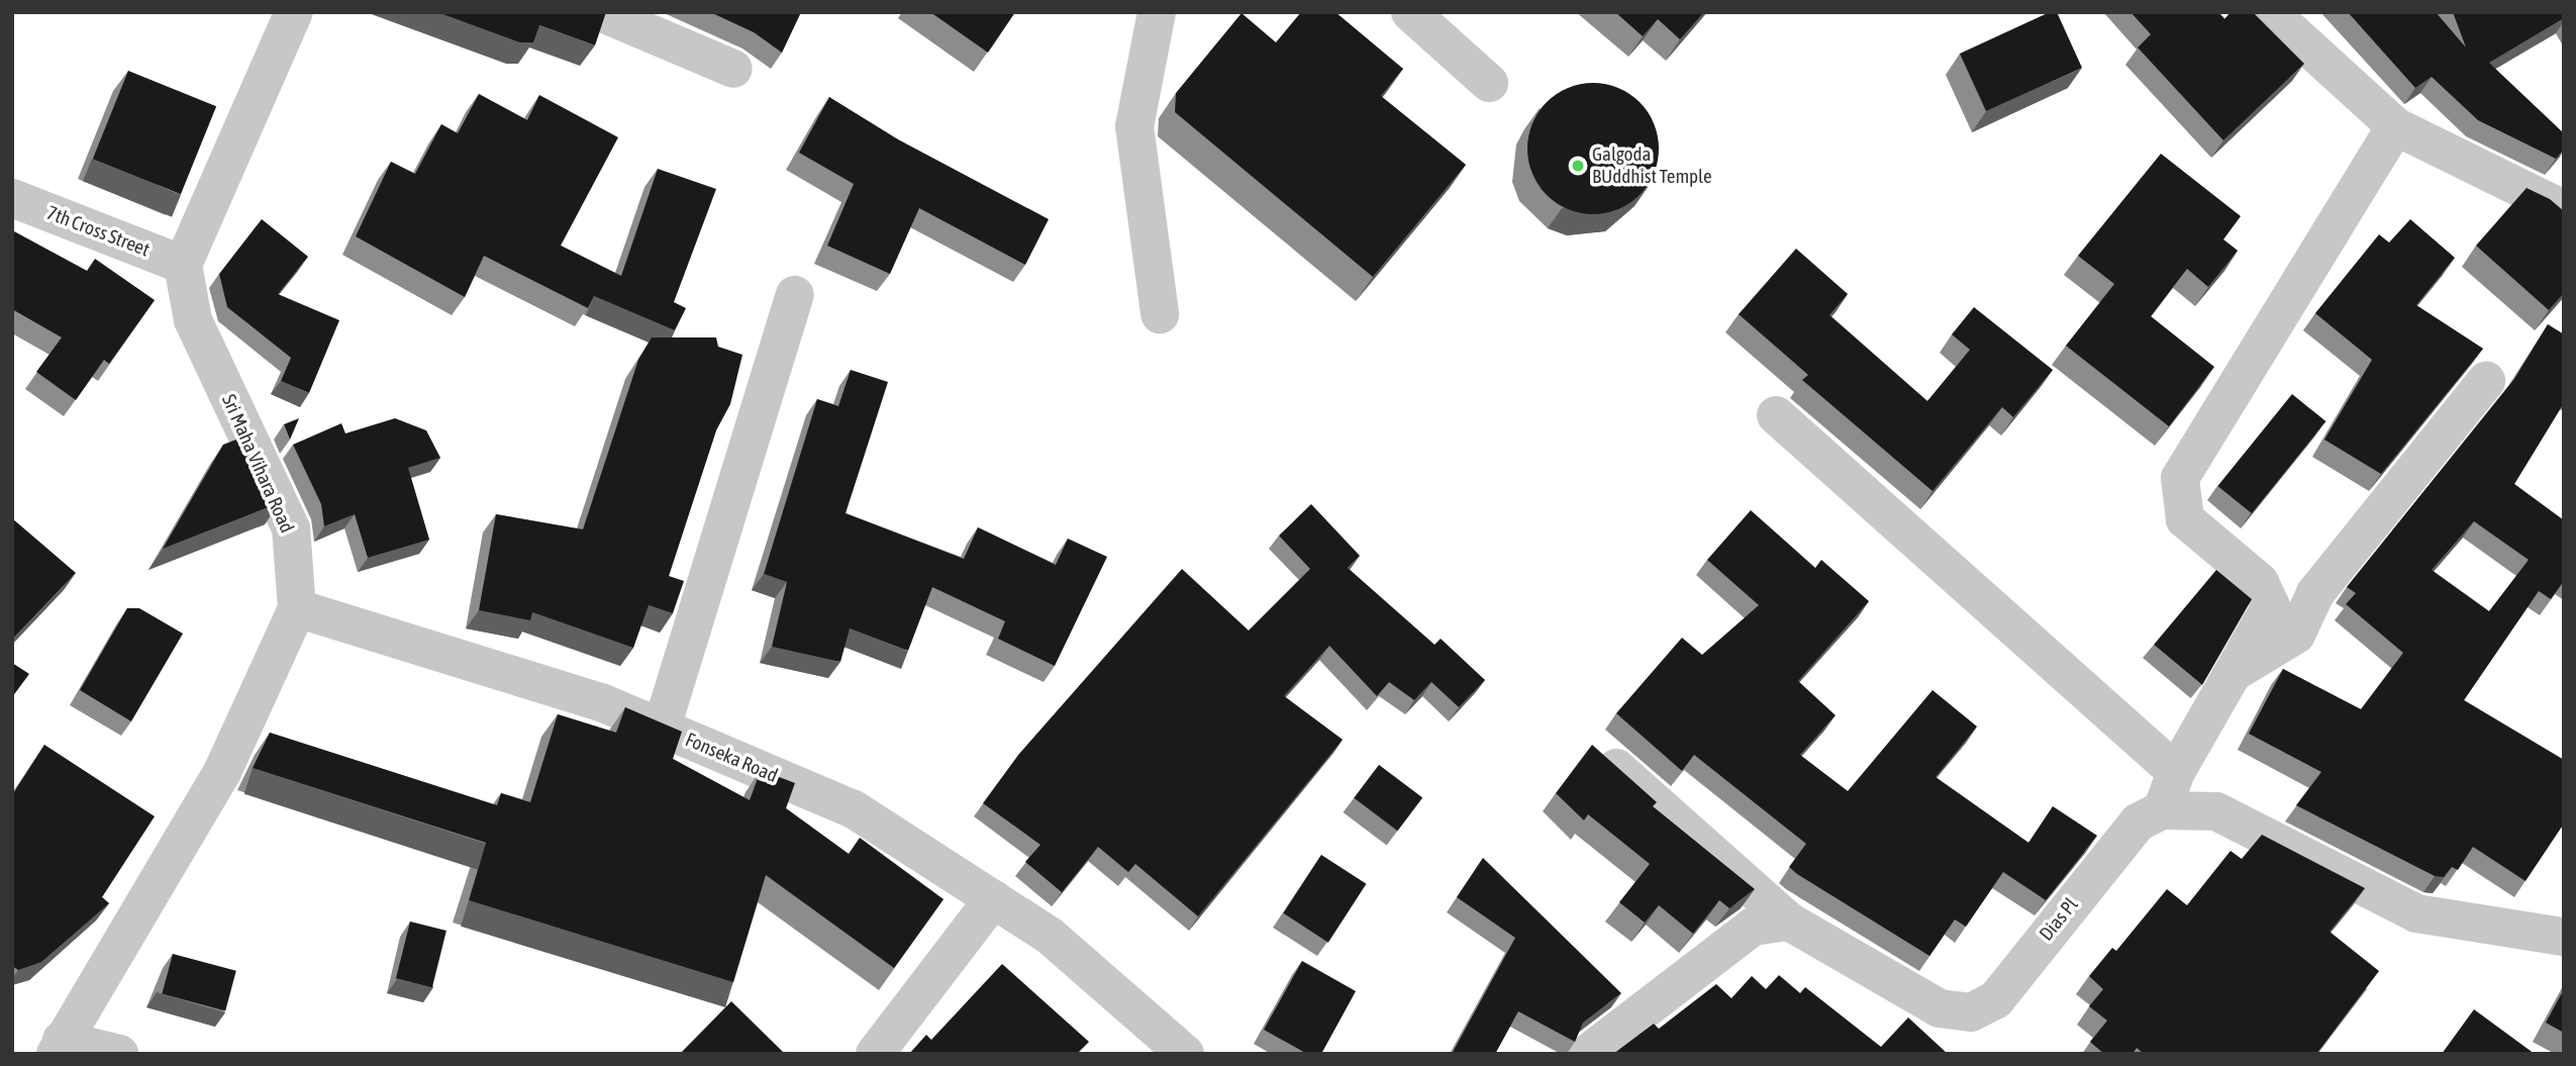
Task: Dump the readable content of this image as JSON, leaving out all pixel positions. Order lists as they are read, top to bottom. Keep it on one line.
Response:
{"streets":{"street":["7th Cross Street","Sri Maha Vihara Road","Fonseka Road","Dias Pl"]},"crossings":[["7th Cross Street","Sri Maha Vihara Road"],["Sri Maha Vihara Road","Fonseka Road"]],"places":["Galgoda BUddhist Temple"]}
